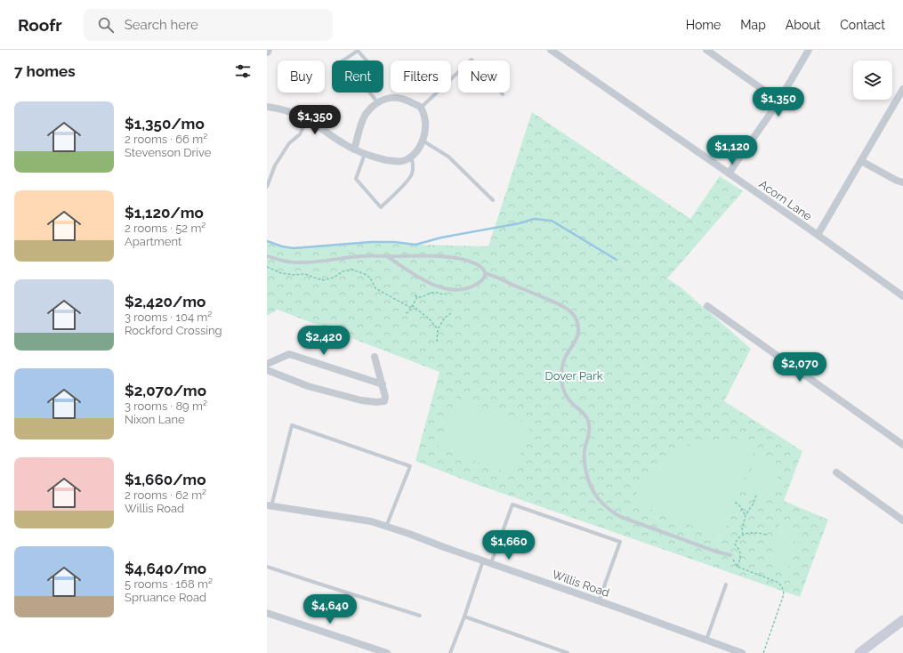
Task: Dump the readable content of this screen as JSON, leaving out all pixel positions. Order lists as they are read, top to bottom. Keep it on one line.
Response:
{"streets":{"street":["Acorn Lane","Willis Road"]},"parks":["Dover Park"],"page":{"header":"Roofr","search":"Search here","nav":["Home","Map","About","Contact"],"heading":"7 homes","chip":["Buy","Rent","Filters","New"],"price":["$1,350","$1,350","$1,120","$2,420","$2,070","$1,660","$4,640"],"list":[{"name":"$1,350/mo","note":"2 rooms · 66 m² · Stevenson Drive"},{"name":"$1,120/mo","note":"2 rooms · 52 m² · Apartment"},{"name":"$2,420/mo","note":"3 rooms · 104 m² · Rockford Crossing"},{"name":"$2,070/mo","note":"3 rooms · 89 m² · Nixon Lane"},{"name":"$1,660/mo","note":"2 rooms · 62 m² · Willis Road"},{"name":"$4,640/mo","note":"5 rooms · 168 m² · Spruance Road"}]}}
